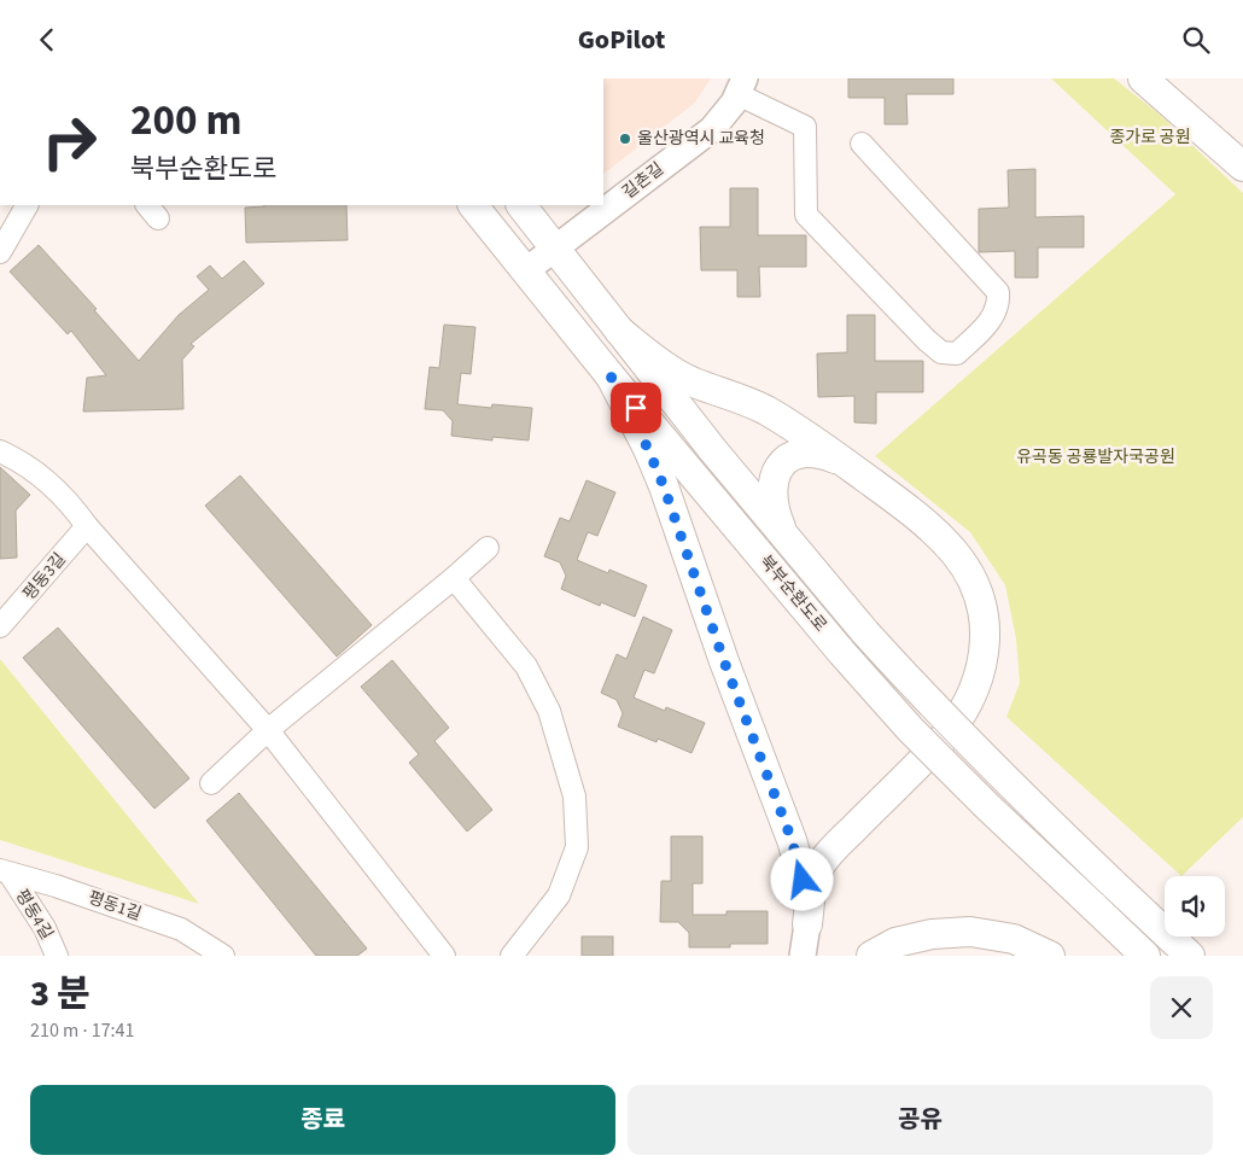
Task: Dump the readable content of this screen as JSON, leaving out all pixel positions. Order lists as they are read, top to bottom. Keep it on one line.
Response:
{"streets":{"main road":["북부순환도로"],"street":["길촌길","평동3길","평동1길","평동4길"]},"crossings":[["길촌길","북부순환도로"],["평동1길","평동4길"]],"parks":["종가로 공원","유곡동 공룡발자국공원"],"places":["울산광역시 교육청"],"page":{"header":"GoPilot","turn":["200 m","북부순환도로"],"heading":["3 분","210 m · 17:41"],"buttons":["종료","공유"]}}
